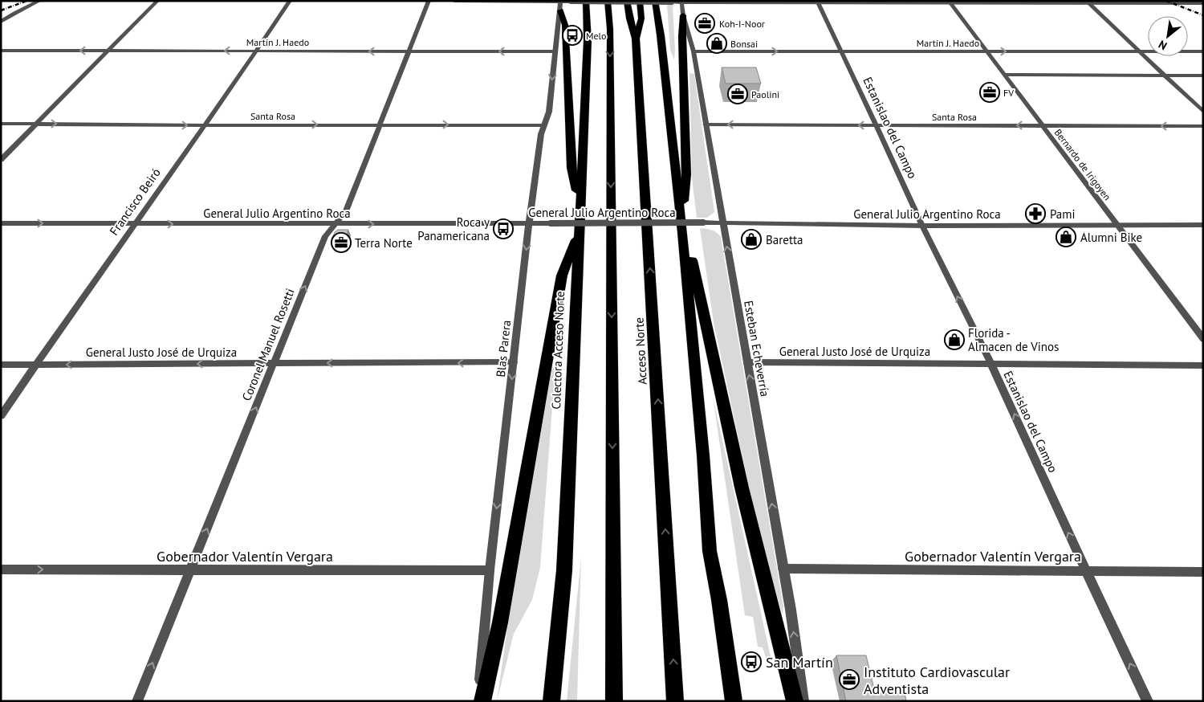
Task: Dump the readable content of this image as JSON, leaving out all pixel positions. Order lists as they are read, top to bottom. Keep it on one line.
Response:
{"streets":{"highway":["Colectora Acceso Norte","Acceso Norte"],"street":["Martín J. Haedo","Santa Rosa","Estanislao del Campo","Bernardo de Irigoyen","Francisco Beiró","General Julio Argentino Roca","Coronel Manuel Rosetti","Blas Parera","Esteban Echeverría","General Justo José de Urquiza","Gobernador Valentín Vergara"]},"crossings":[["Martín J. Haedo","Estanislao del Campo"],["Martín J. Haedo","Bernardo de Irigoyen"],["Martín J. Haedo","Francisco Beiró"],["Martín J. Haedo","Coronel Manuel Rosetti"],["Martín J. Haedo","Blas Parera"],["Martín J. Haedo","Esteban Echeverría"],["Santa Rosa","Estanislao del Campo"],["Santa Rosa","Bernardo de Irigoyen"],["Santa Rosa","Francisco Beiró"],["Santa Rosa","Coronel Manuel Rosetti"],["Santa Rosa","Blas Parera"],["Santa Rosa","Esteban Echeverría"],["Estanislao del Campo","General Julio Argentino Roca"],["Estanislao del Campo","General Justo José de Urquiza"],["Estanislao del Campo","Gobernador Valentín Vergara"],["Bernardo de Irigoyen","General Julio Argentino Roca"],["Francisco Beiró","General Julio Argentino Roca"],["Francisco Beiró","General Justo José de Urquiza"],["General Julio Argentino Roca","Coronel Manuel Rosetti"],["General Julio Argentino Roca","Blas Parera"],["General Julio Argentino Roca","Esteban Echeverría"],["Coronel Manuel Rosetti","General Justo José de Urquiza"],["Coronel Manuel Rosetti","Gobernador Valentín Vergara"],["Blas Parera","General Justo José de Urquiza"],["Blas Parera","Gobernador Valentín Vergara"],["Esteban Echeverría","General Justo José de Urquiza"],["Esteban Echeverría","Gobernador Valentín Vergara"]],"one_way":["Estanislao del Campo","General Julio Argentino Roca","Coronel Manuel Rosetti","Blas Parera","Esteban Echeverría","General Justo José de Urquiza"],"places":{"office":["Koh-I-Noor","FV","Paolini","Terra Norte","Instituto Cardiovascular Adventista"],"bus stop":["Melo","Roca y Panamericana","San Martín"],"shop":["Bonsai","Alumni Bike","Baretta","Florida - Almacen de Vinos"],"pharmacy":["Pami"]},"north":"bottom left"}
